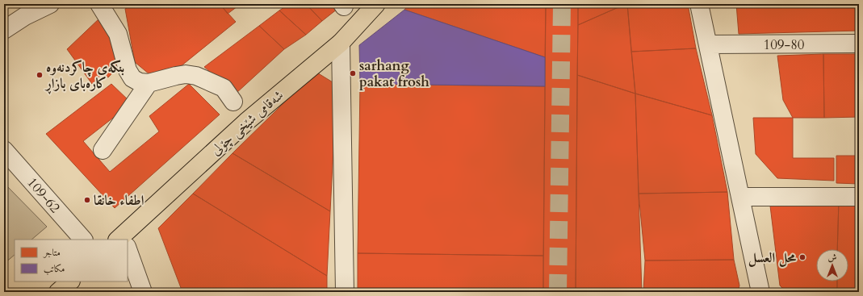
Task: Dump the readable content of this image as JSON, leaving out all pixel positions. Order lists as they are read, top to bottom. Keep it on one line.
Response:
{"streets":{"main road":["شەقامی شێخی چۆلی"],"street":["109-80","109-62"]},"places":["sarhang pakat frosh","بنکەی چاکردنەوە کارەبای بازاڕ","اطفاء خانقا","محل العسل"],"legend":["متاجر","مكاتب"],"north":"top"}
